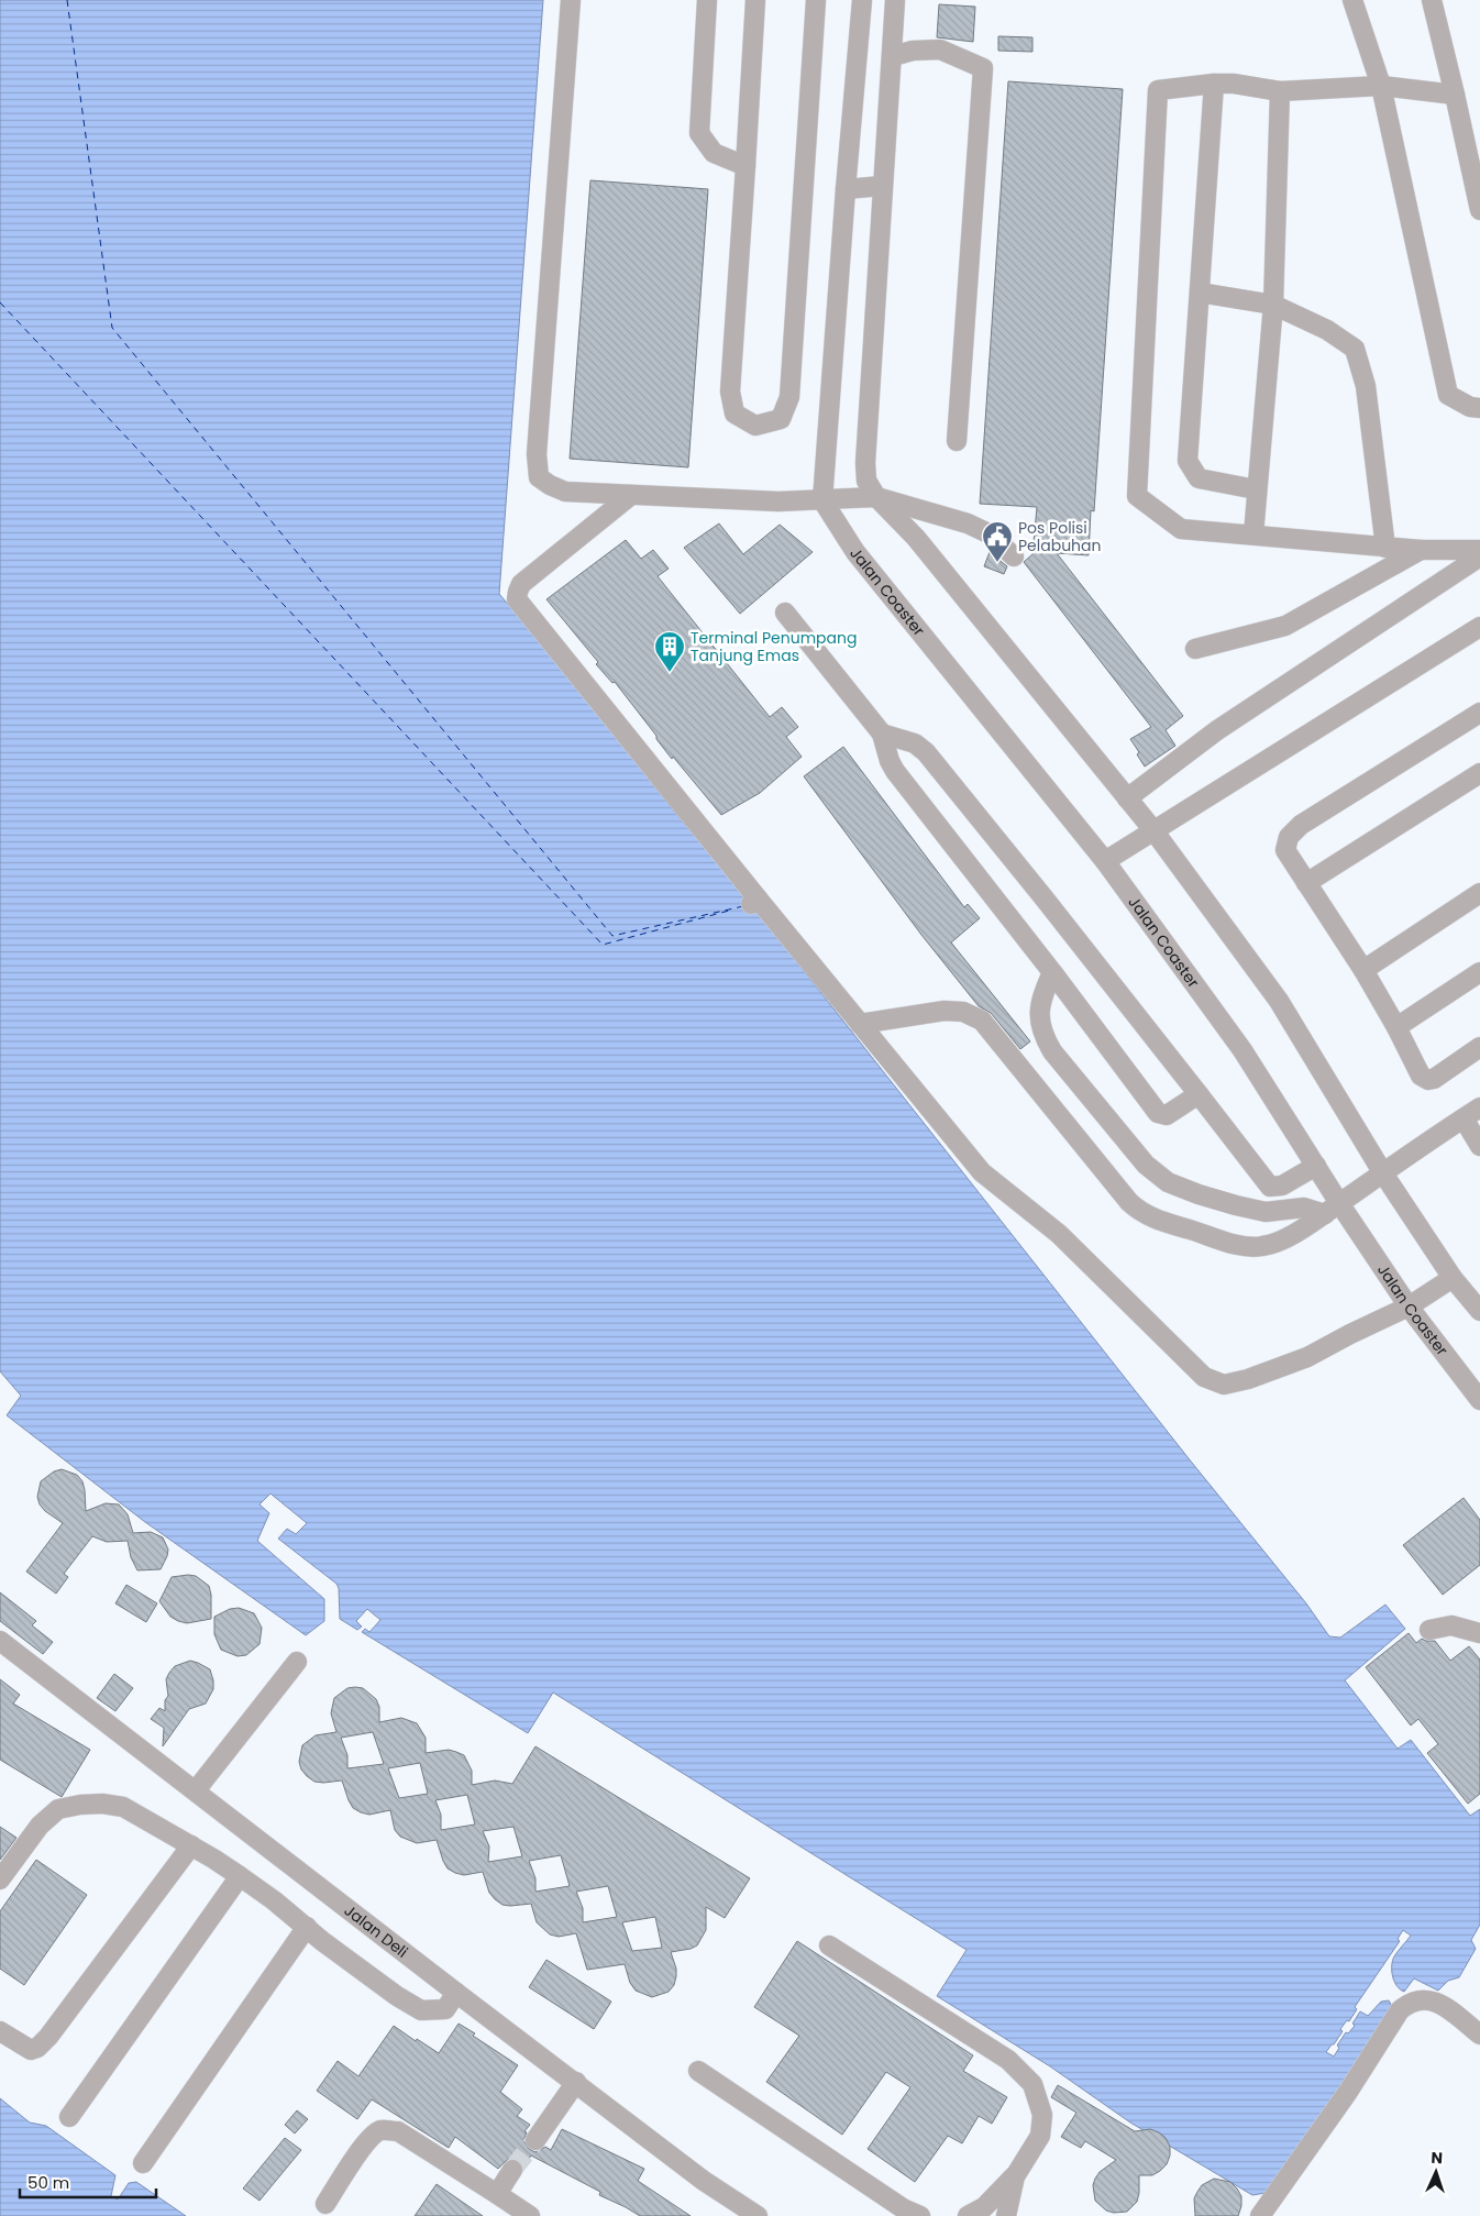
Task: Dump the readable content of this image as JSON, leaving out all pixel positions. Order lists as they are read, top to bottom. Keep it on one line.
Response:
{"streets":{"lane":["Jalan Coaster","Jalan Deli"]},"places":{"public building":["Pos Polisi Pelabuhan"],"building":["Terminal Penumpang Tanjung Emas"]},"scale_bar":"50 m","north":"top"}
